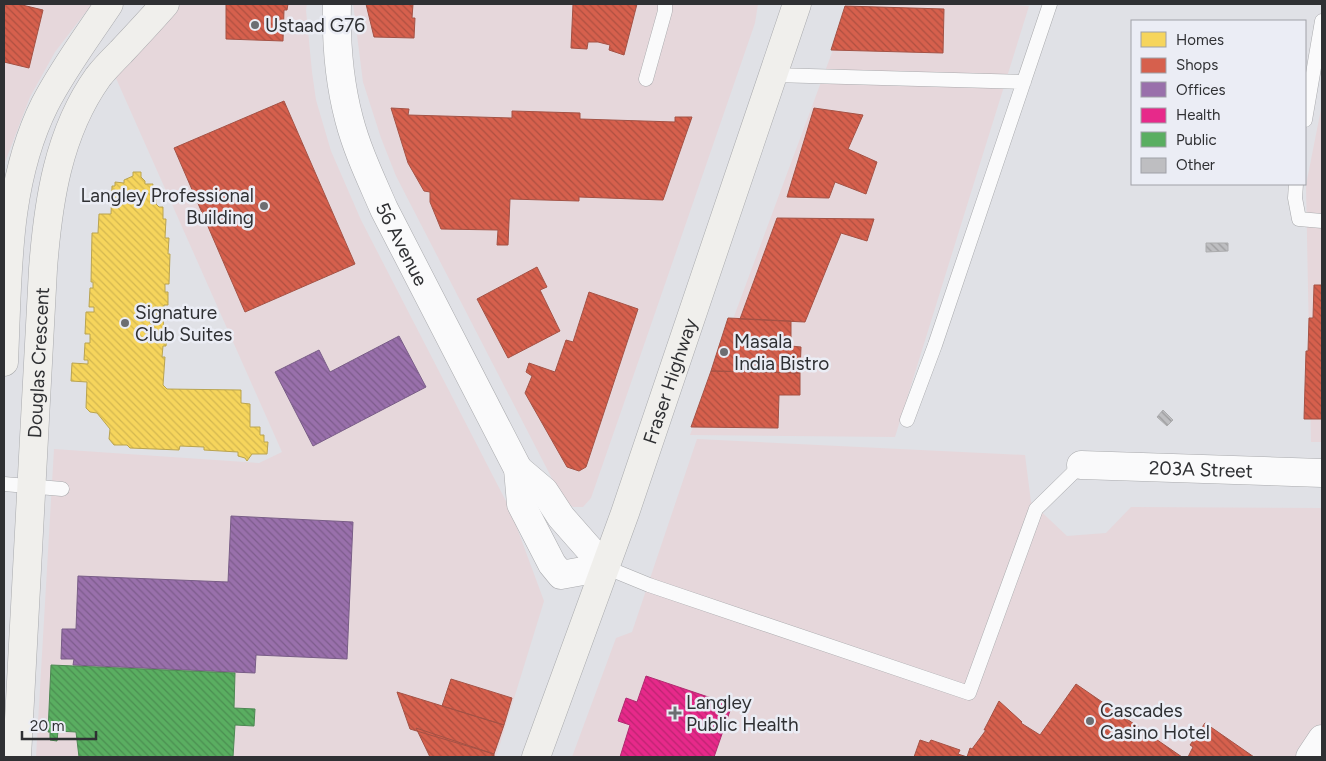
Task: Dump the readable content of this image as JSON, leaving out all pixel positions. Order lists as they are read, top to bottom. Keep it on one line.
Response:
{"streets":{"main road":["Douglas Crescent","Fraser Highway"],"street":["56 Avenue","203A Street"]},"crossings":[["56 Avenue","Fraser Highway"]],"places":{"other":["Ustaad G76","Langley Professional Building","Signature Club Suites","Masala India Bistro","Cascades Casino Hotel"],"health":["Langley Public Health"]},"legend":["Homes","Shops","Offices","Health","Public","Other"],"scale_bar":"20 m"}
